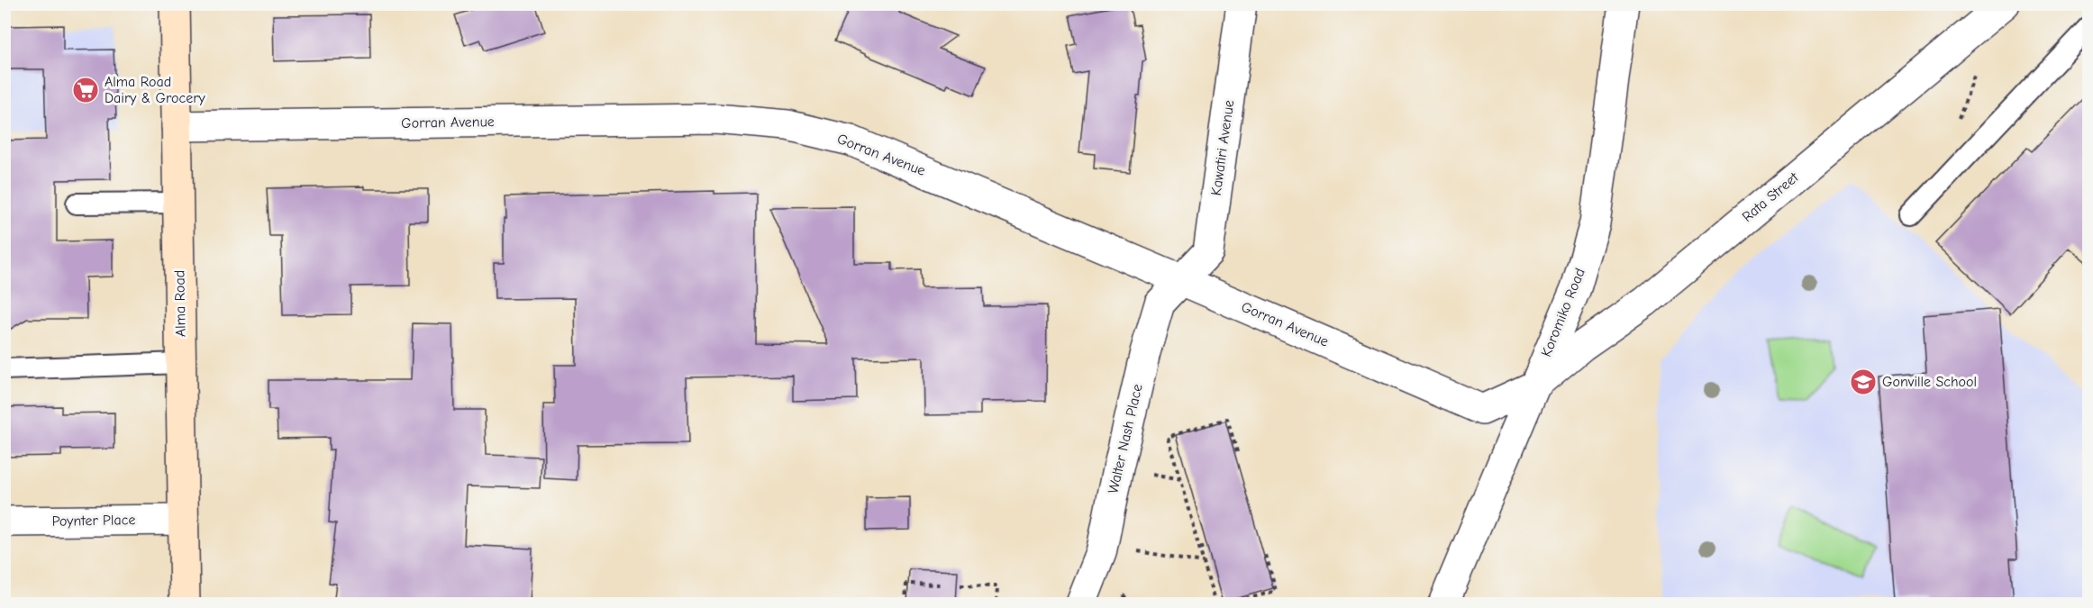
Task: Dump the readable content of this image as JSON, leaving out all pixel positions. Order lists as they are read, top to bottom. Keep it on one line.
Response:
{"streets":{"street":["Gorran Avenue","Kawatiri Avenue","Rata Street","Alma Road","Koromiko Road","Walter Nash Place","Poynter Place"]},"crossings":[["Gorran Avenue","Kawatiri Avenue"],["Gorran Avenue","Rata Street"],["Gorran Avenue","Alma Road"],["Gorran Avenue","Koromiko Road"],["Gorran Avenue","Walter Nash Place"],["Kawatiri Avenue","Walter Nash Place"],["Rata Street","Koromiko Road"],["Alma Road","Poynter Place"]],"places":{"supermarket":["Alma Road Dairy & Grocery"],"school or university":["Gonville School"]}}
